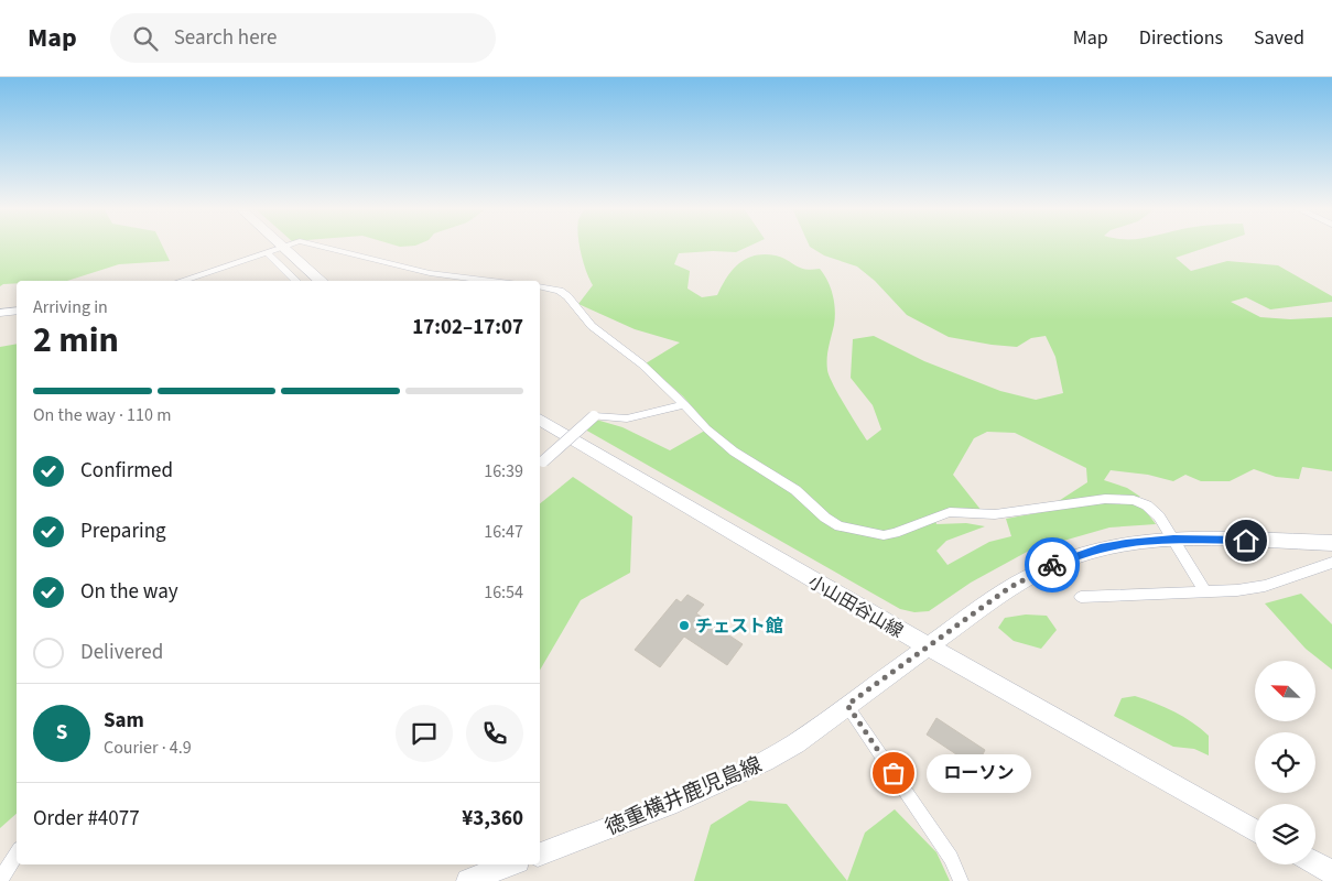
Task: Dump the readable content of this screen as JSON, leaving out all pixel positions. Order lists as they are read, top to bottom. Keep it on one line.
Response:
{"streets":{"main road":["小山田谷山線","徳重横井鹿児島線"]},"crossings":[["小山田谷山線","徳重横井鹿児島線"]],"places":["チェスト館","ローソン"],"north":"top left","page":{"header":"Map","search":"Search here","nav":["Map","Directions","Saved"],"heading":["2 min","Arriving in","17:02–17:07"],"panel":["Sam","Courier · 4.9","Order #4077","¥3,360"],"bar":"On the way · 110 m","list":[["Confirmed","16:39"],["Preparing","16:47"],["On the way","16:54"],"Delivered"],"round":"S","bubble":"ローソン"}}
